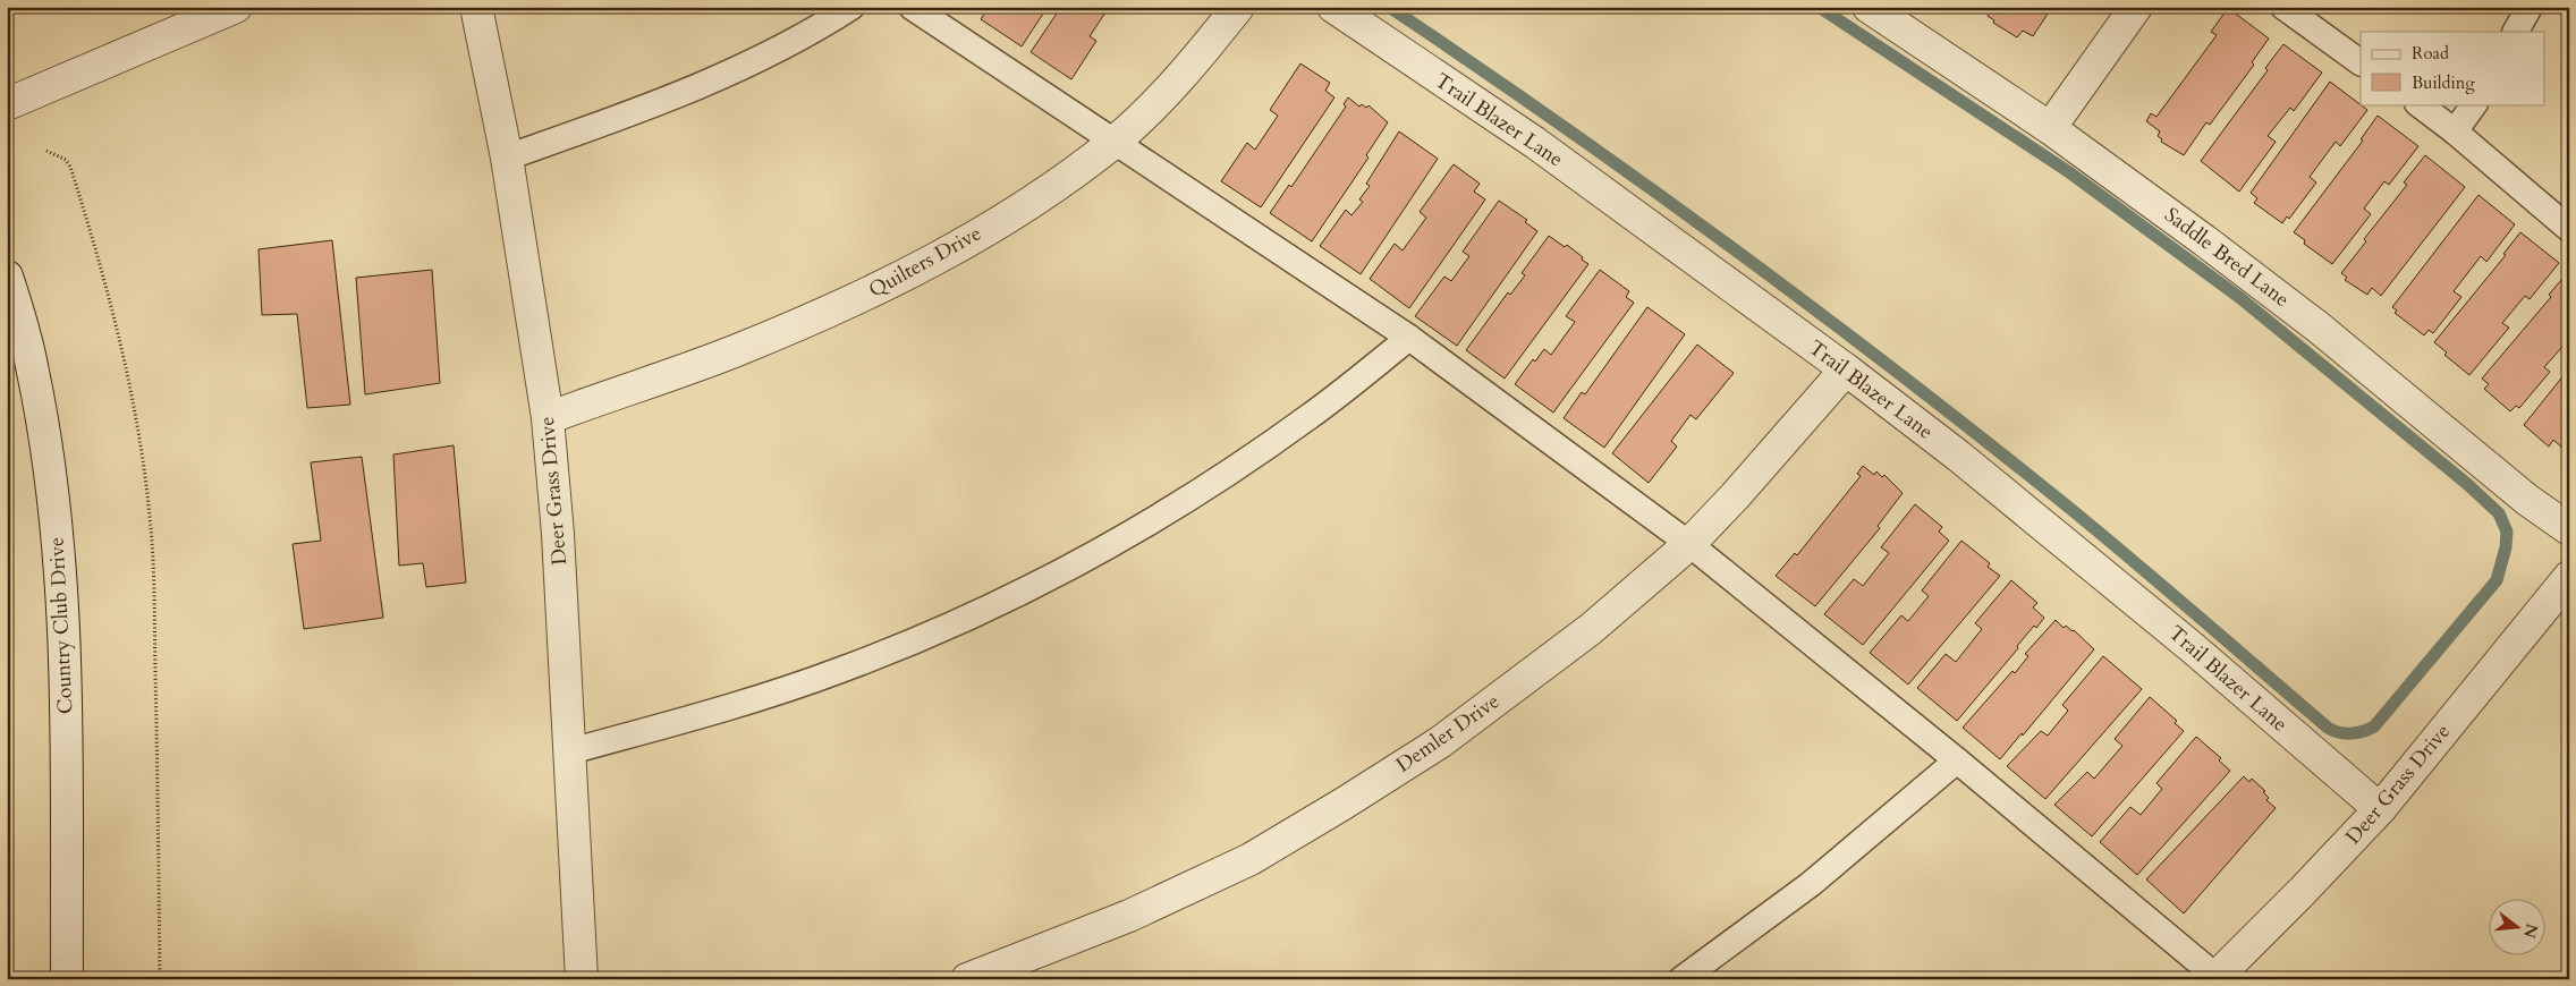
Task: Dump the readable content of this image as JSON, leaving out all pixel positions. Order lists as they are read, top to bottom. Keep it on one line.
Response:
{"streets":{"street":["Trail Blazer Lane","Saddle Bred Lane","Quilters Drive","Deer Grass Drive","Country Club Drive","Demler Drive"]},"crossings":[["Trail Blazer Lane","Deer Grass Drive"],["Trail Blazer Lane","Demler Drive"],["Quilters Drive","Deer Grass Drive"]],"legend":["Road","Building"],"north":"right"}
